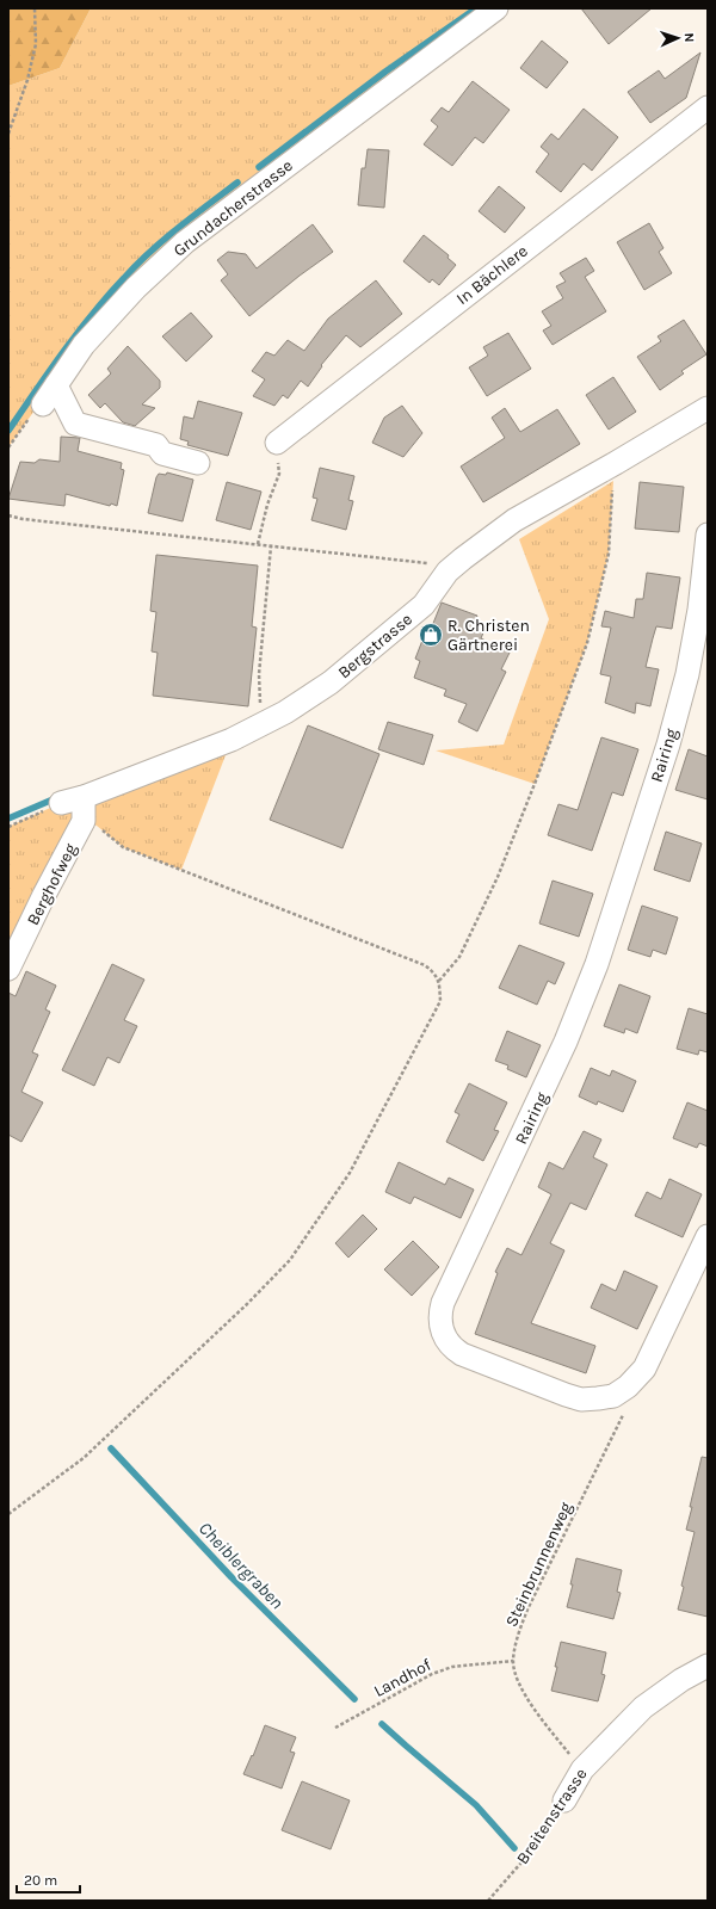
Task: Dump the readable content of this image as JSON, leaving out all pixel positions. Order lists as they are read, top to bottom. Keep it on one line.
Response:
{"streets":{"street":["Grundacherstrasse","In Bächlere","Bergstrasse","Rairing","Berghofweg","Breitenstrasse"],"path":["Steinbrunnenweg","Landhof"]},"crossings":[["Bergstrasse","Berghofweg"],["Rairing","Steinbrunnenweg"],["Steinbrunnenweg","Landhof"],["Steinbrunnenweg","Breitenstrasse"]],"water":["Cheiblergraben"],"places":{"shop":["R. Christen Gärtnerei"]},"scale_bar":"20 m","north":"right"}
